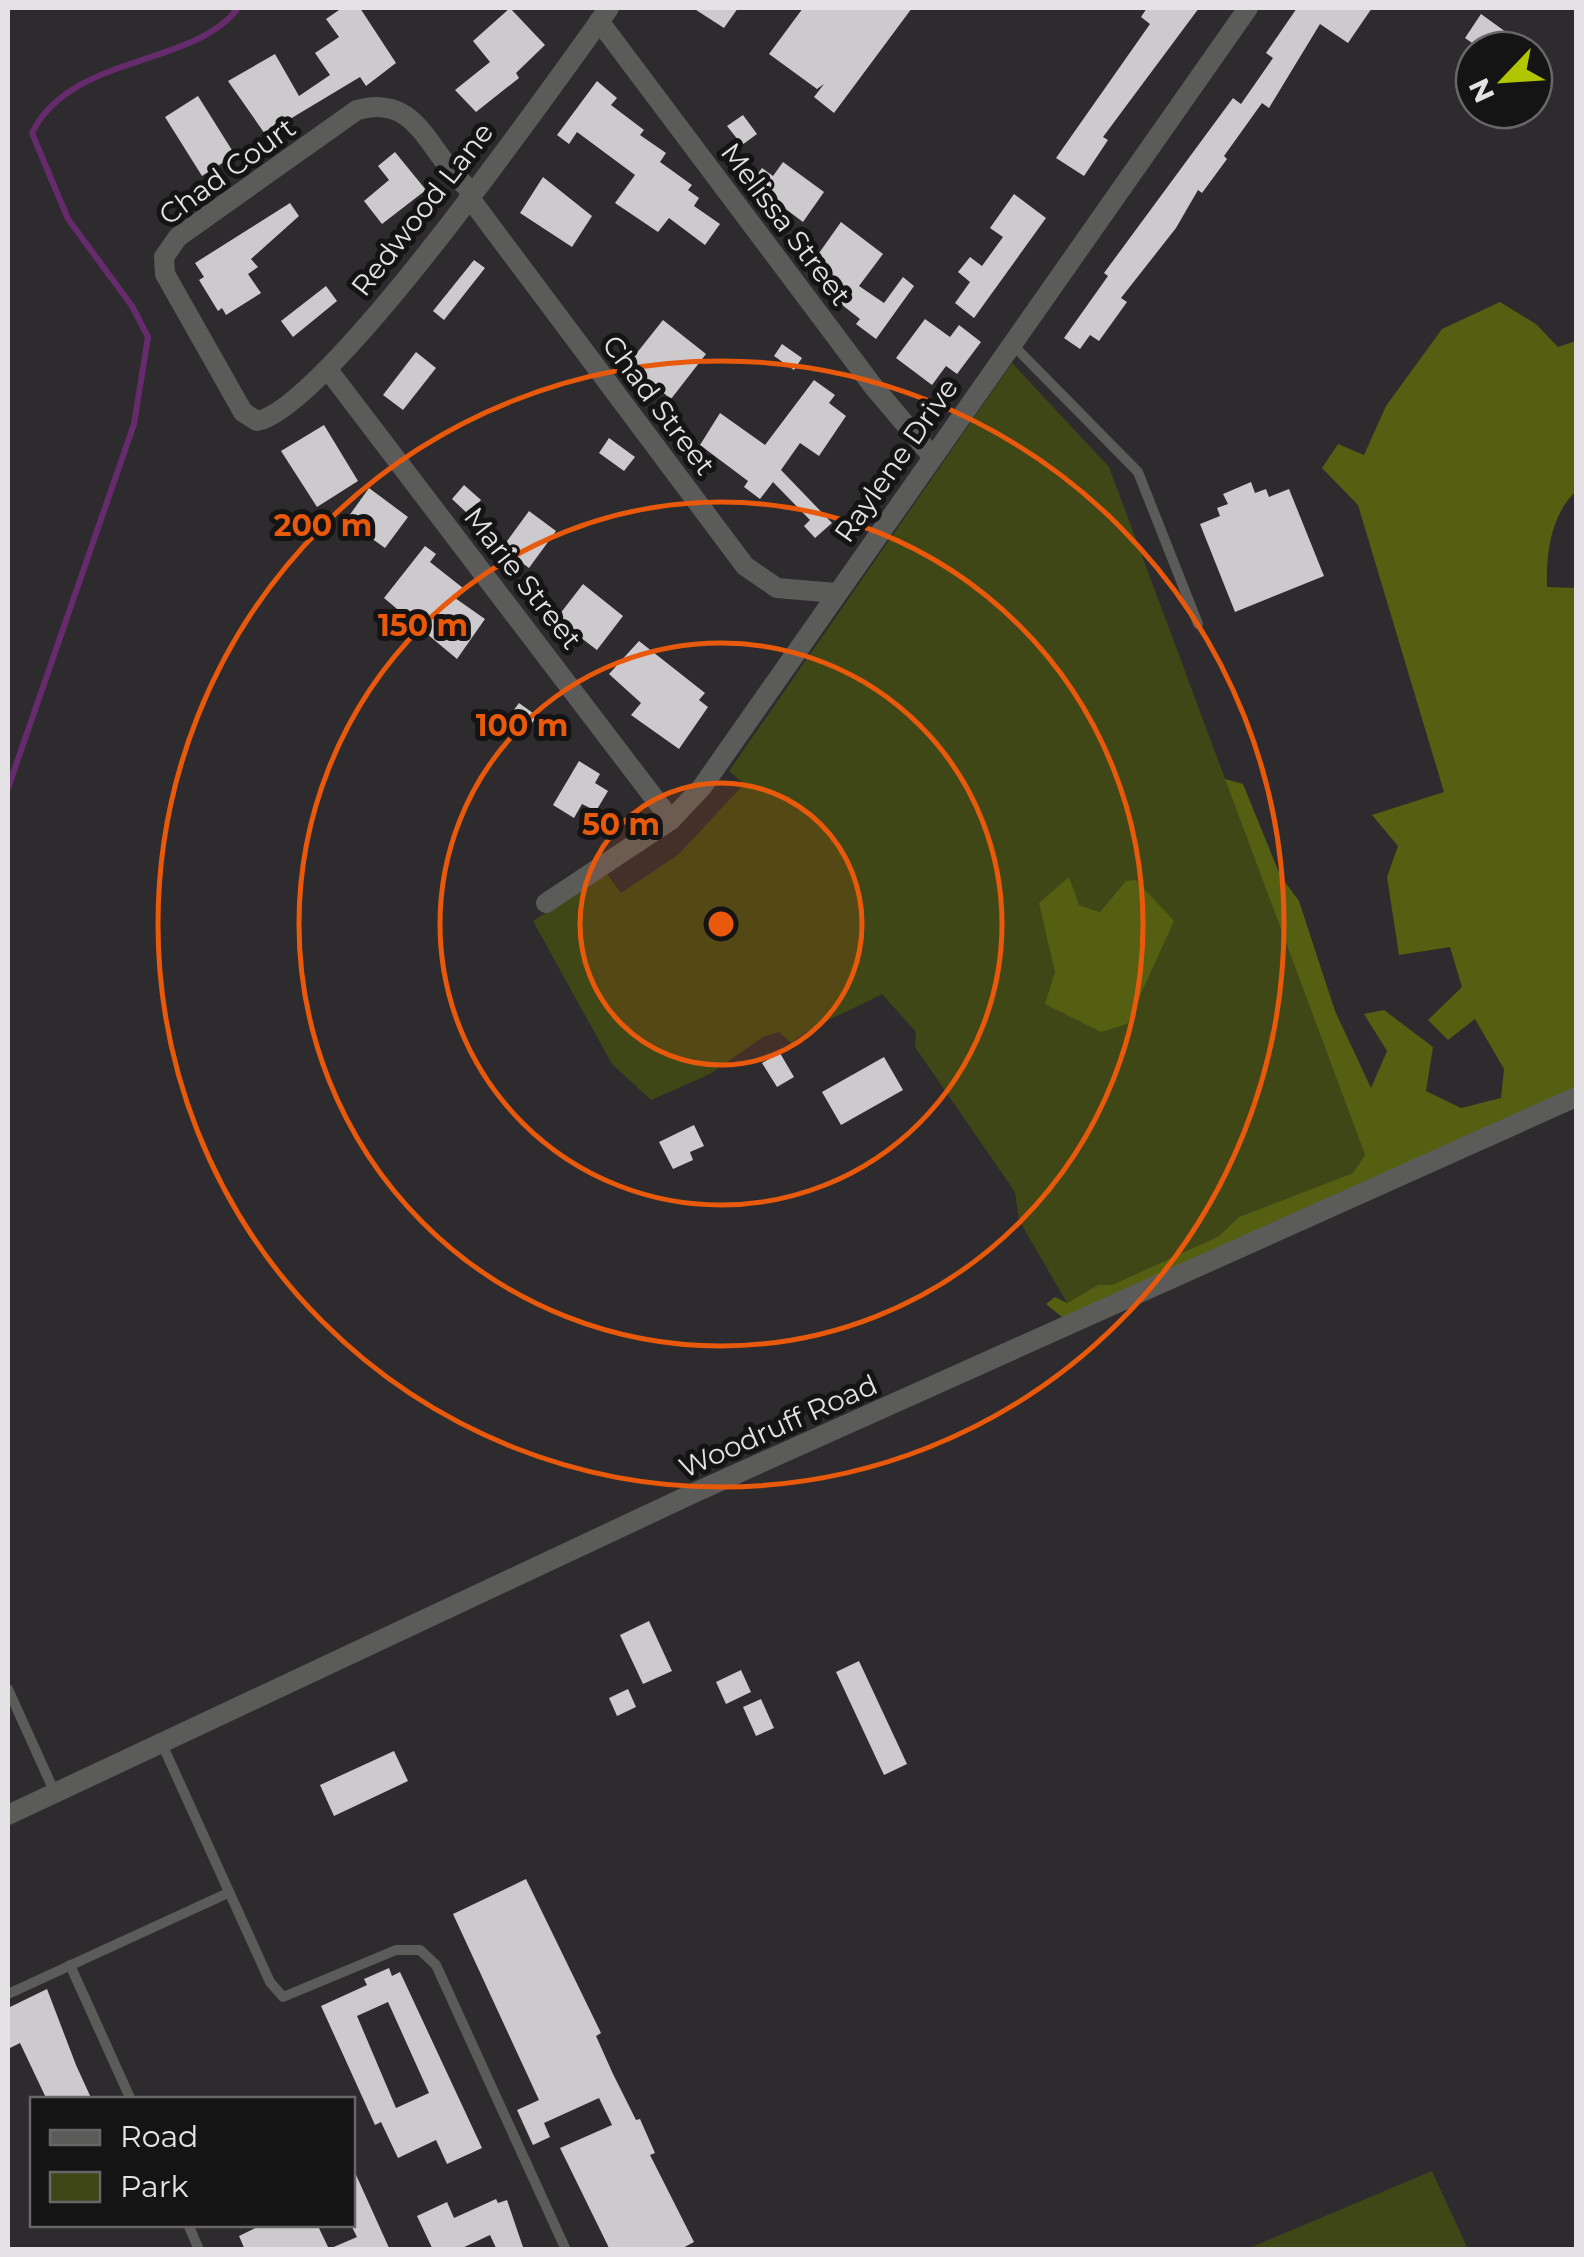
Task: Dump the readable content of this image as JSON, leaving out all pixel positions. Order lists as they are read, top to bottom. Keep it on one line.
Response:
{"streets":{"street":["Chad Court","Redwood Lane","Melissa Street","Chad Street","Raylene Drive","Marie Street","Woodruff Road"]},"crossings":[["Chad Court","Redwood Lane"],["Chad Court","Chad Street"],["Redwood Lane","Melissa Street"],["Redwood Lane","Chad Street"],["Redwood Lane","Marie Street"],["Melissa Street","Raylene Drive"],["Chad Street","Raylene Drive"],["Raylene Drive","Marie Street"]],"legend":["Road","Park"],"north":"bottom left","rings":["200 m","150 m","100 m","50 m"]}
